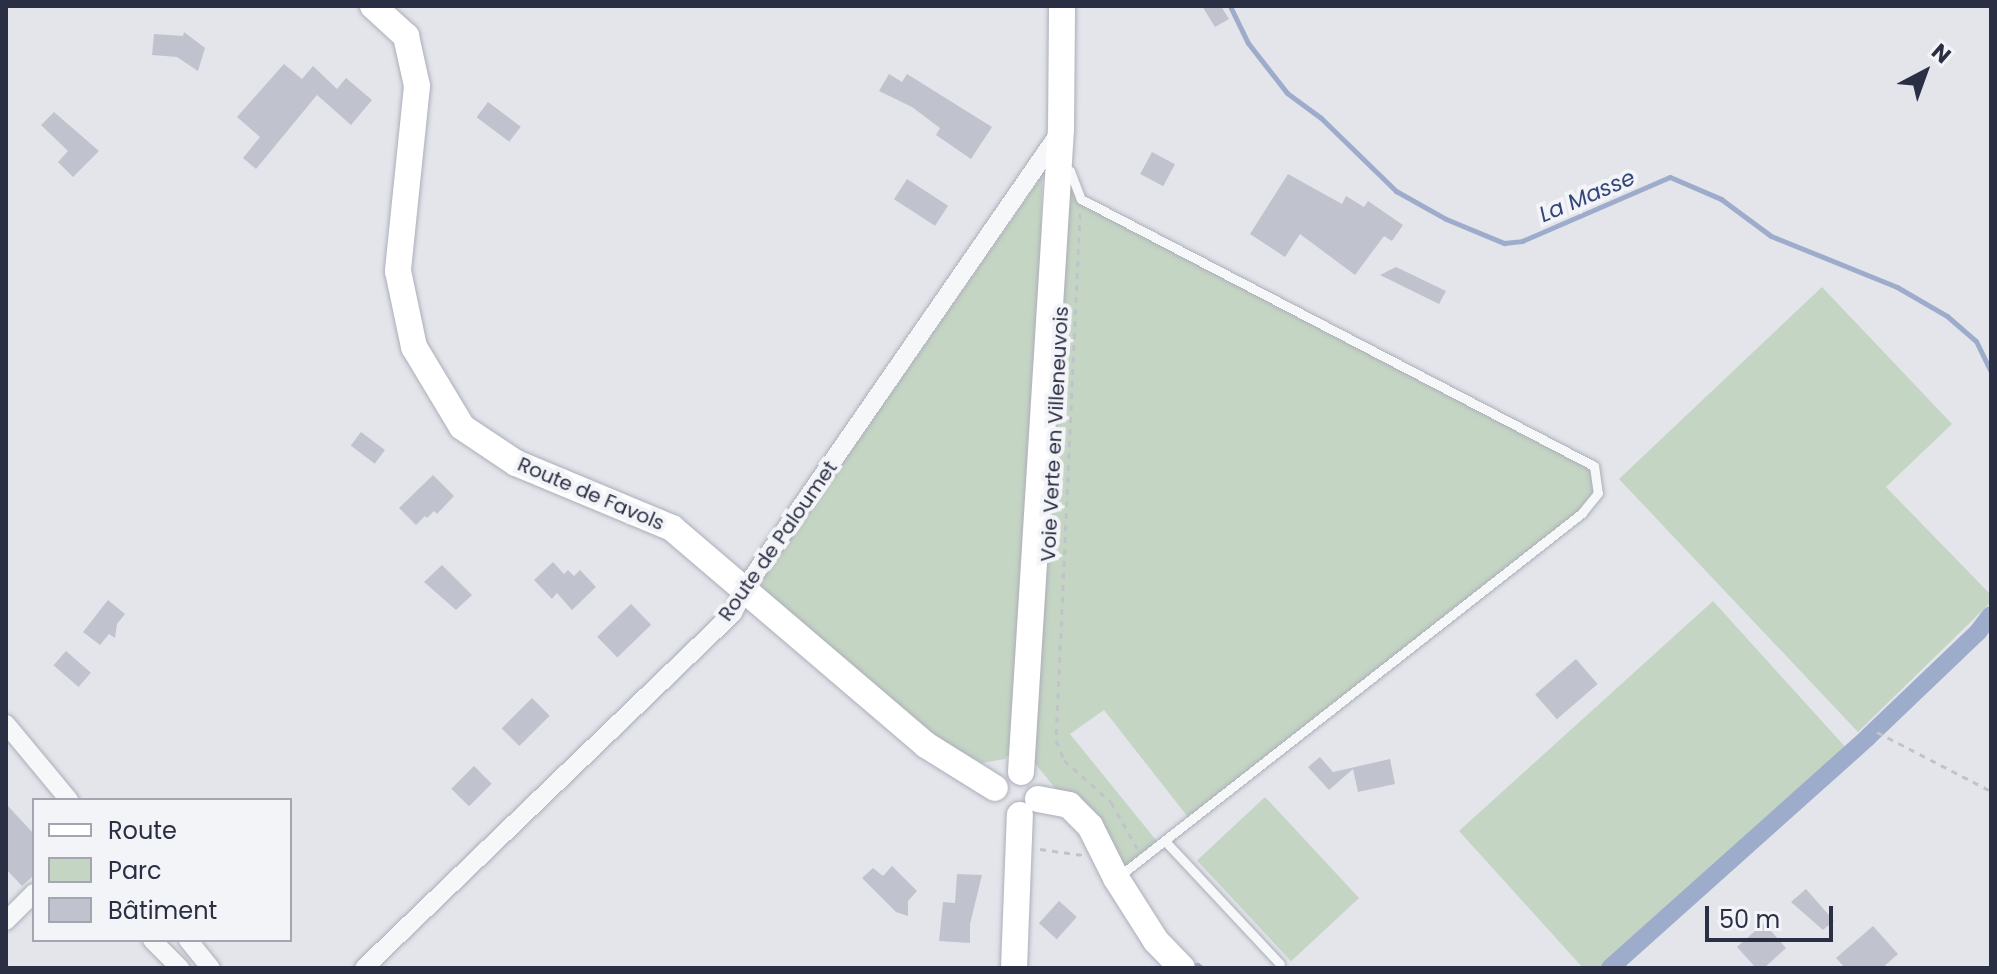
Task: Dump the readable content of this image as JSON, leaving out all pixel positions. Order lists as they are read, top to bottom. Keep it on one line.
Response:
{"streets":{"street":["Route de Favols","Route de Paloumet"],"path":["Voie Verte en Villeneuvois"]},"crossings":[["Route de Favols","Route de Paloumet"]],"water":["La Masse"],"legend":["Route","Parc","Bâtiment"],"scale_bar":"50 m","north":"top right"}
